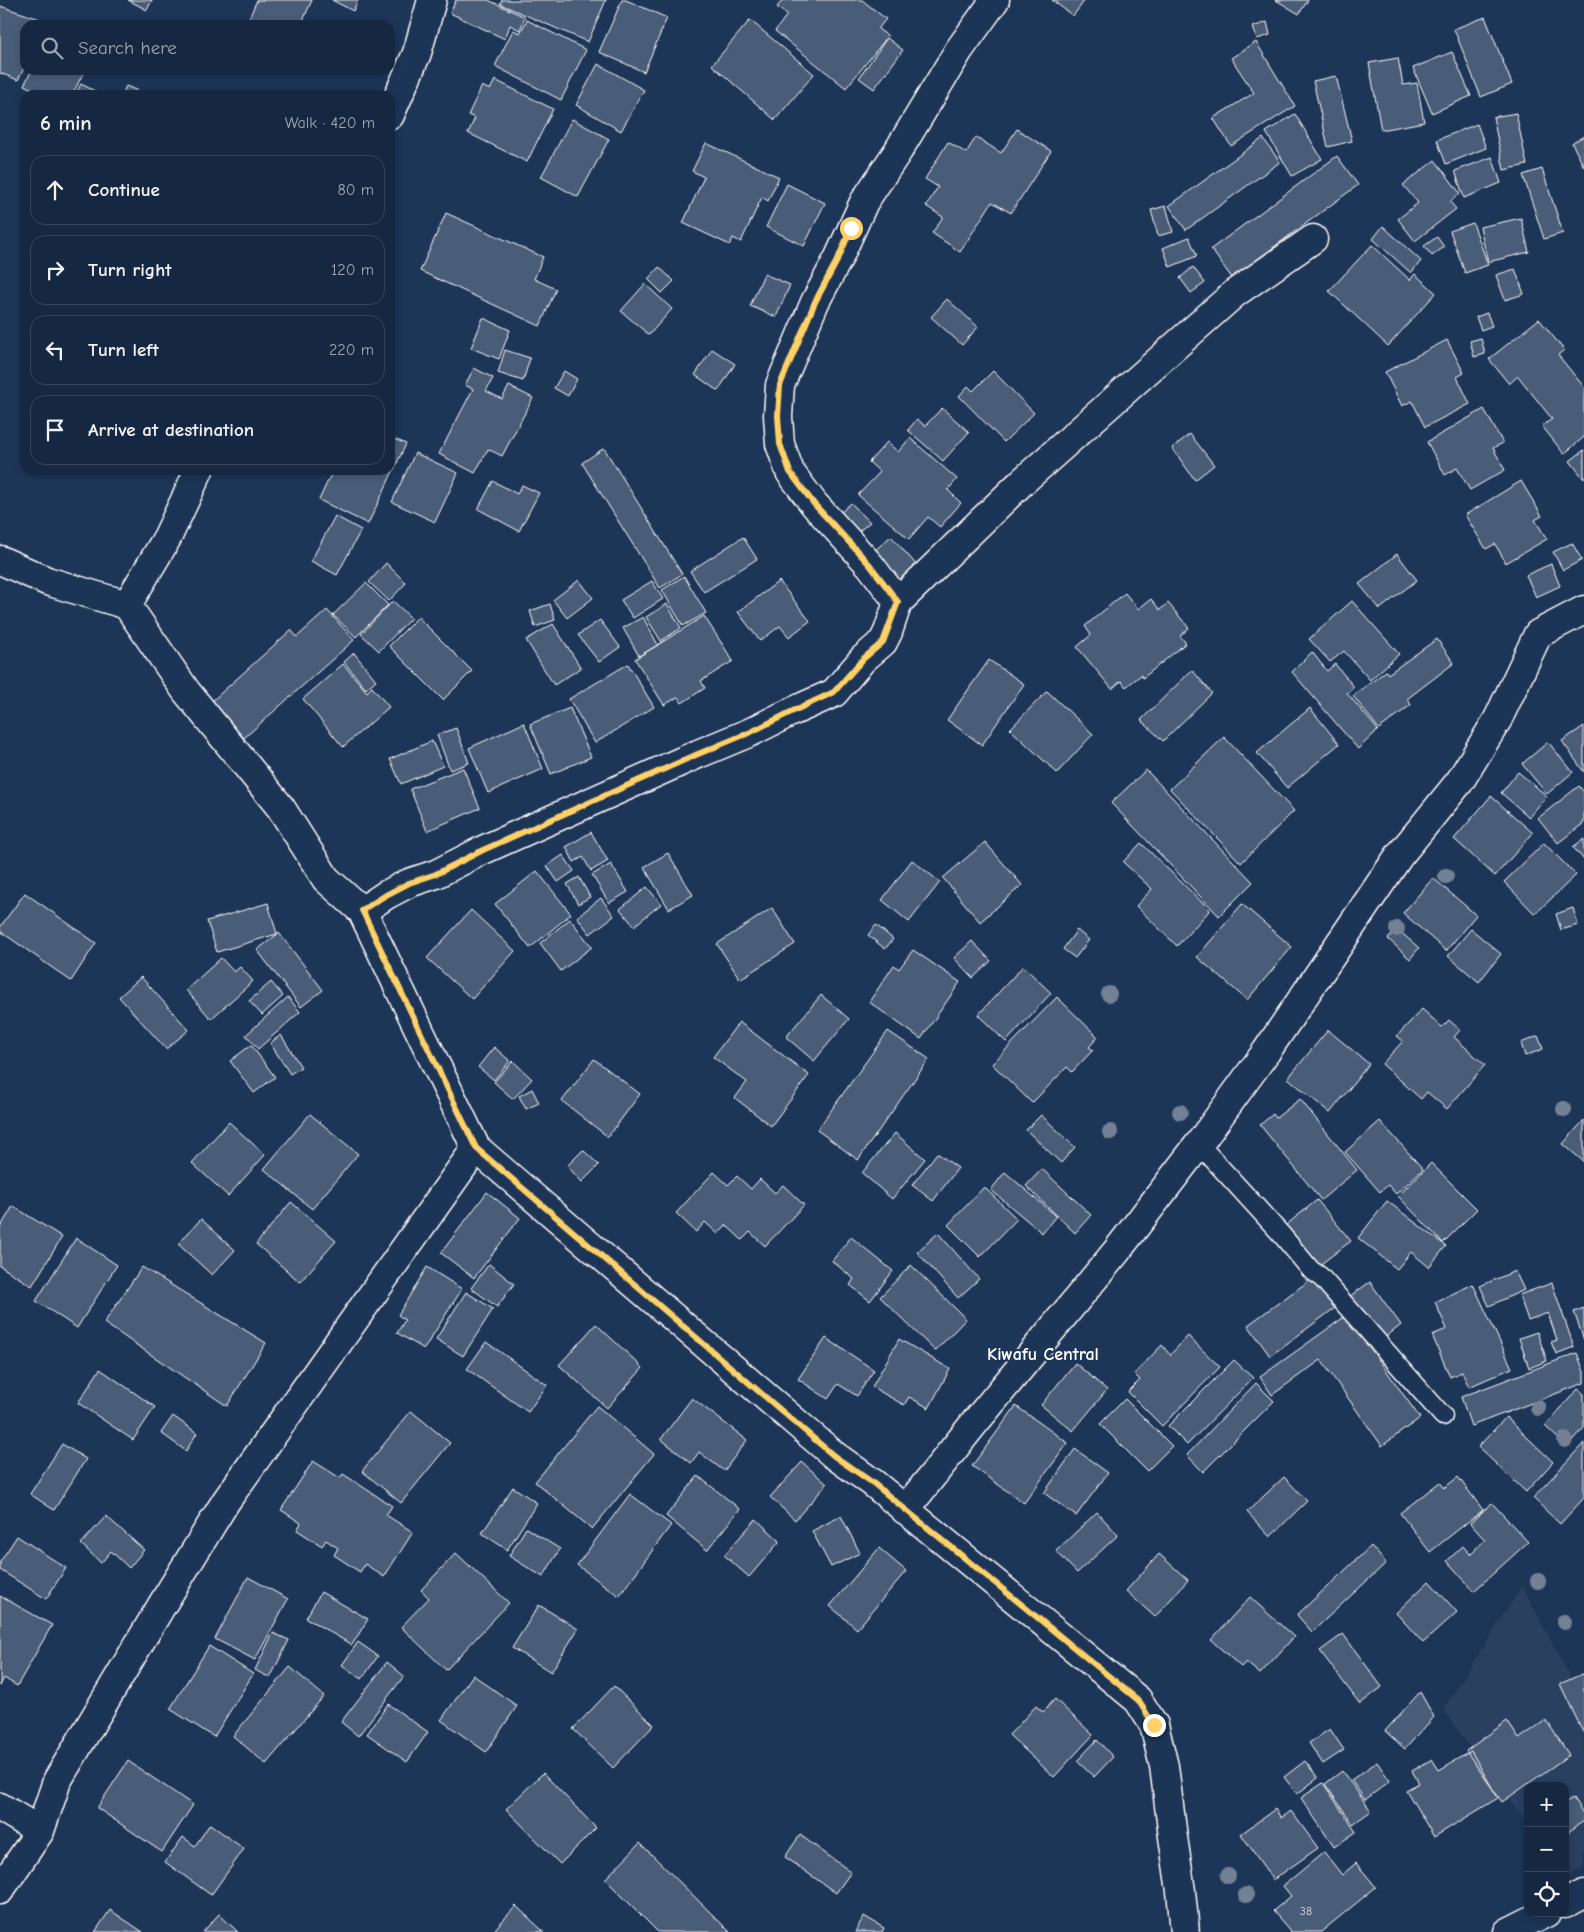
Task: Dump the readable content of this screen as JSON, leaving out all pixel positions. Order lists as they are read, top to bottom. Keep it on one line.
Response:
{"districts":["Kiwafu Central"],"house_numbers":["38"],"page":{"search":"Search here","heading":["6 min","Walk · 420 m"],"list":[["Continue","80 m"],["Turn right","120 m"],["Turn left","220 m"],"Arrive at destination"],"map_buttons":["+","−"]}}
